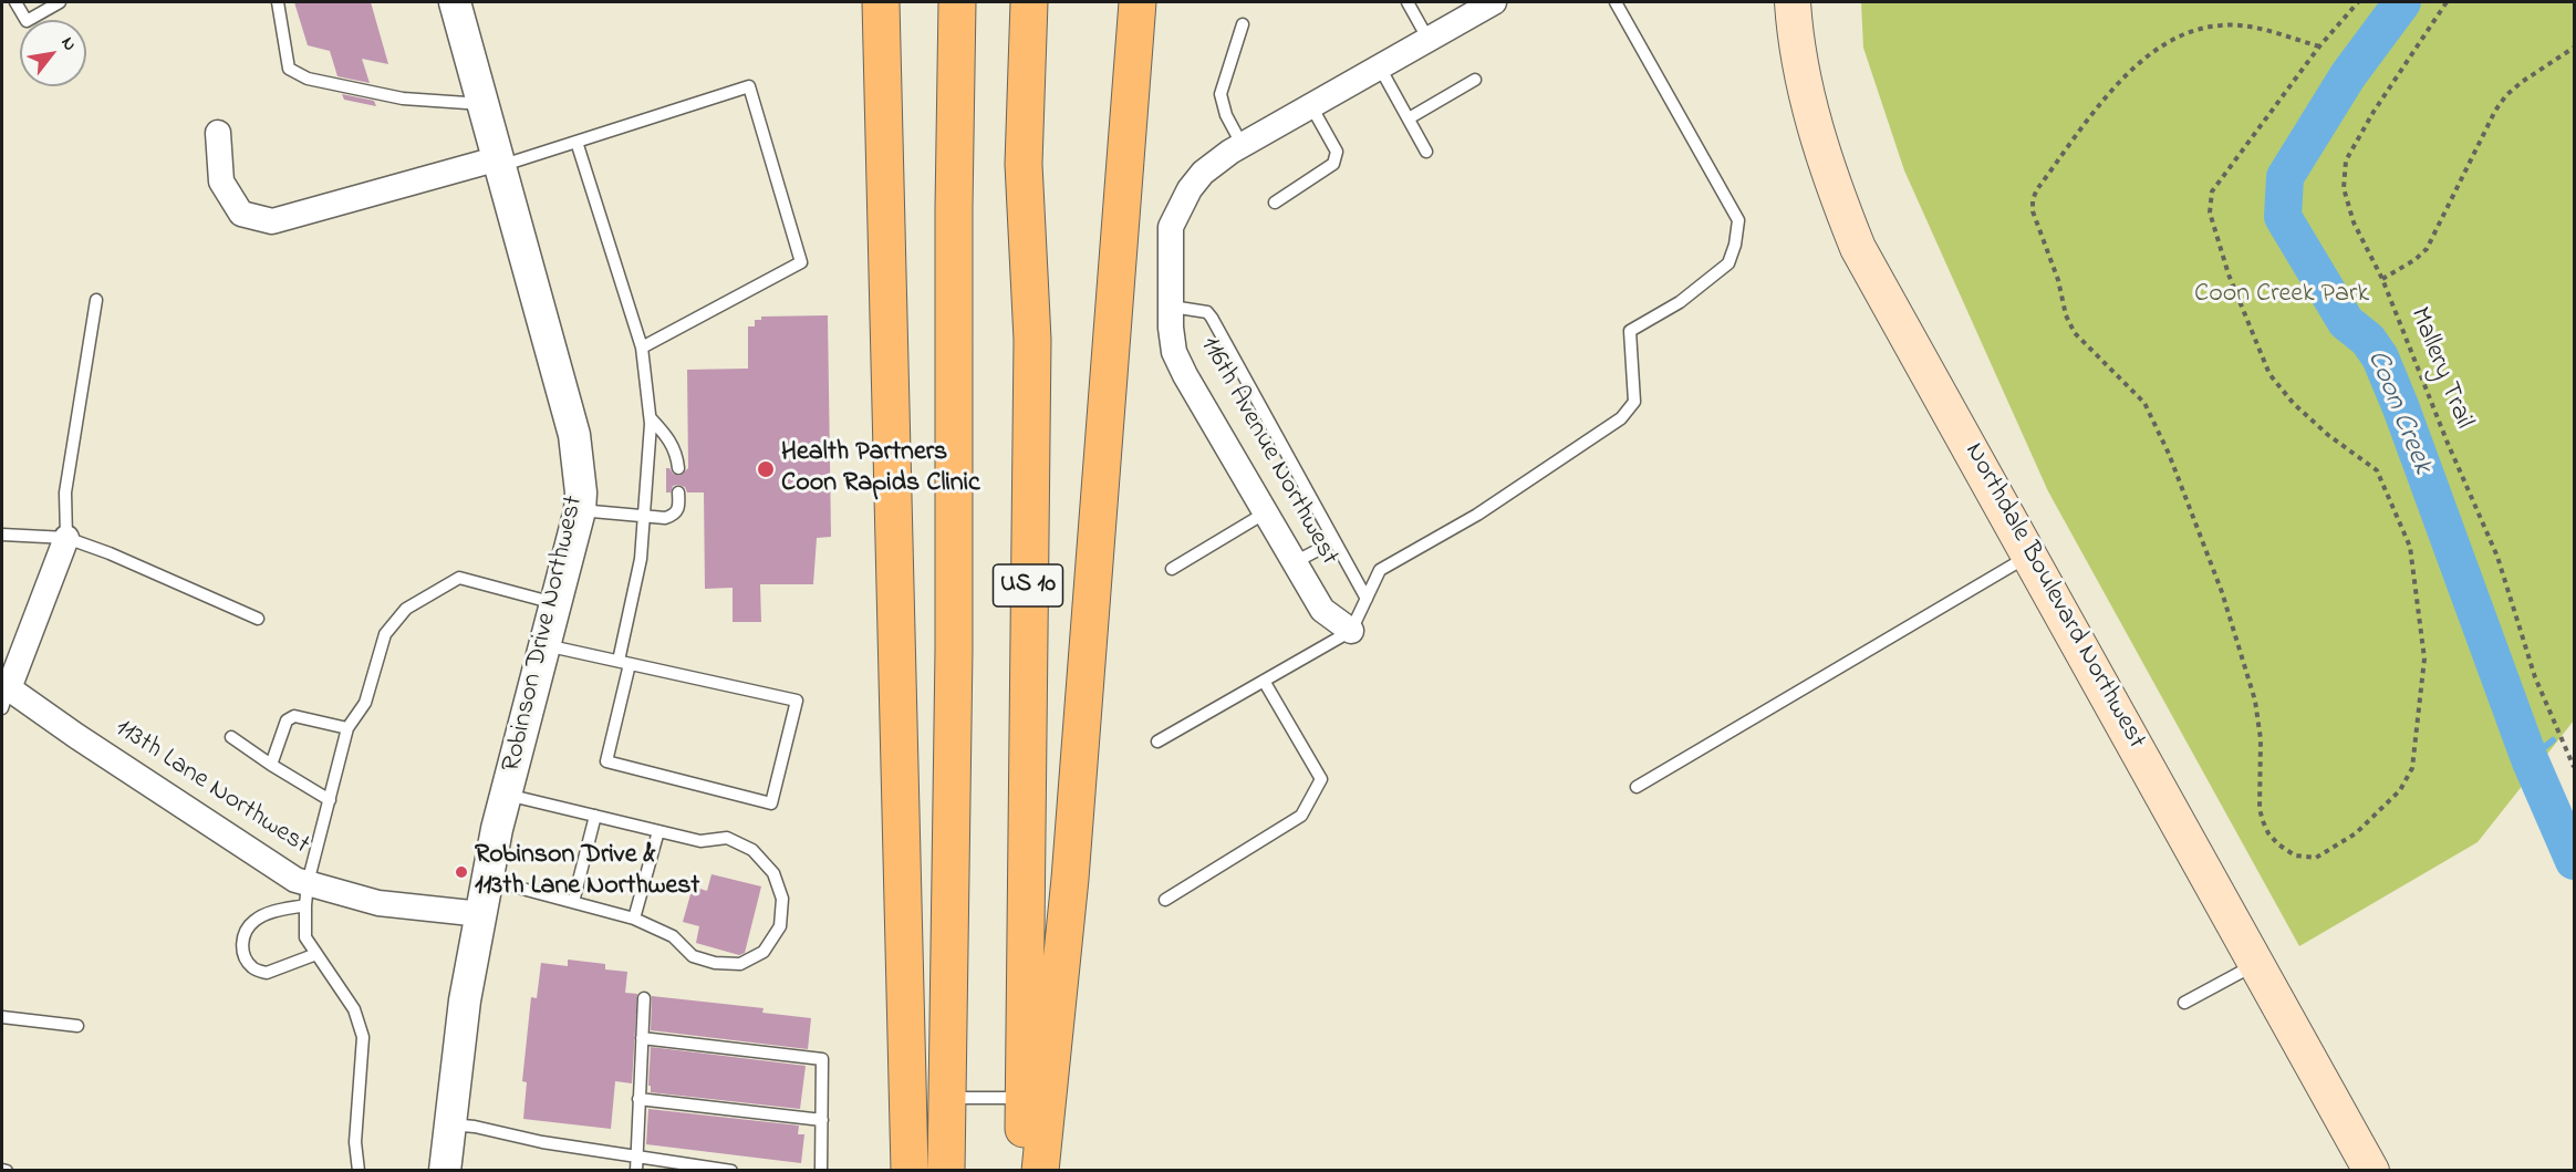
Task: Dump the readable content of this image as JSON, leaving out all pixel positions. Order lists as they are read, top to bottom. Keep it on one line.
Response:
{"streets":{"highway":["US 10"],"main road":["Northdale Boulevard Northwest"],"street":["116th Avenue Northwest","Robinson Drive Northwest","113th Lane Northwest"],"path":["Mallery Trail"]},"crossings":[["Robinson Drive Northwest","113th Lane Northwest"]],"water":["Coon Creek"],"parks":["Coon Creek Park"],"places":["Health Partners Coon Rapids Clinic","Robinson Drive & 113th Lane Northwest"],"north":"top right"}
